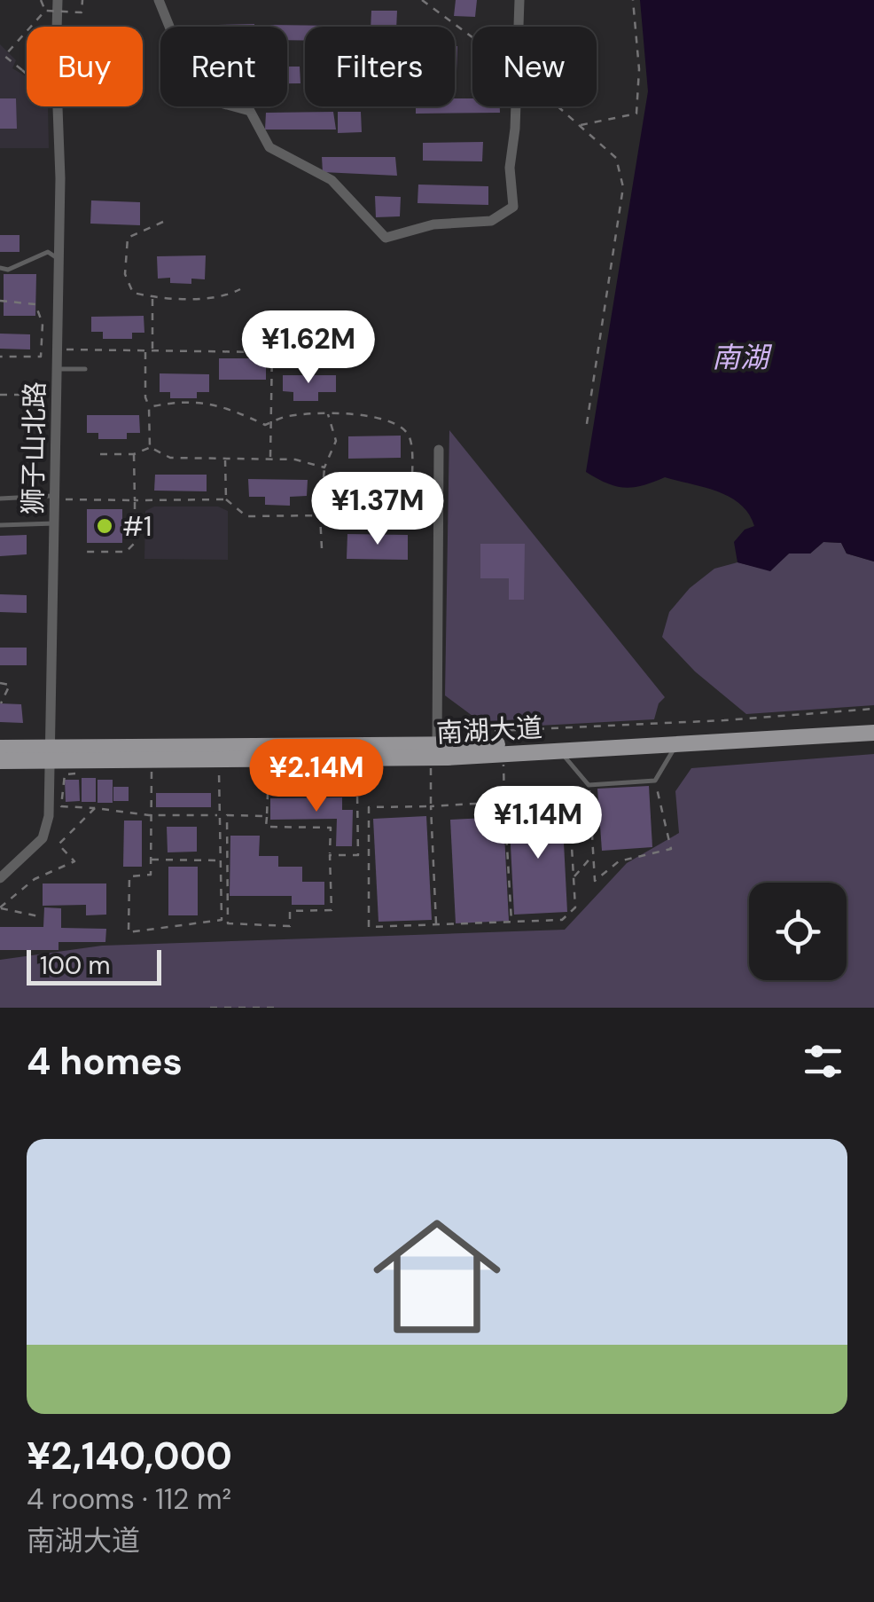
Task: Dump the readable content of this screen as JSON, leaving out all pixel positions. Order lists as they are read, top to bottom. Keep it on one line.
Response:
{"streets":{"main road":["南湖大道"],"street":["狮子山北路"]},"crossings":[["狮子山北路","南湖大道"]],"water":["南湖"],"places":["#1"],"scale_bar":"100 m","page":{"chip":["Buy","Rent","Filters","New"],"price":["¥1.62M","¥1.37M","¥2.14M","¥1.14M"],"scale":"100 m","heading":"4 homes","list":[{"name":"¥2,140,000","note":"4 rooms · 112 m² · 南湖大道"}]}}
